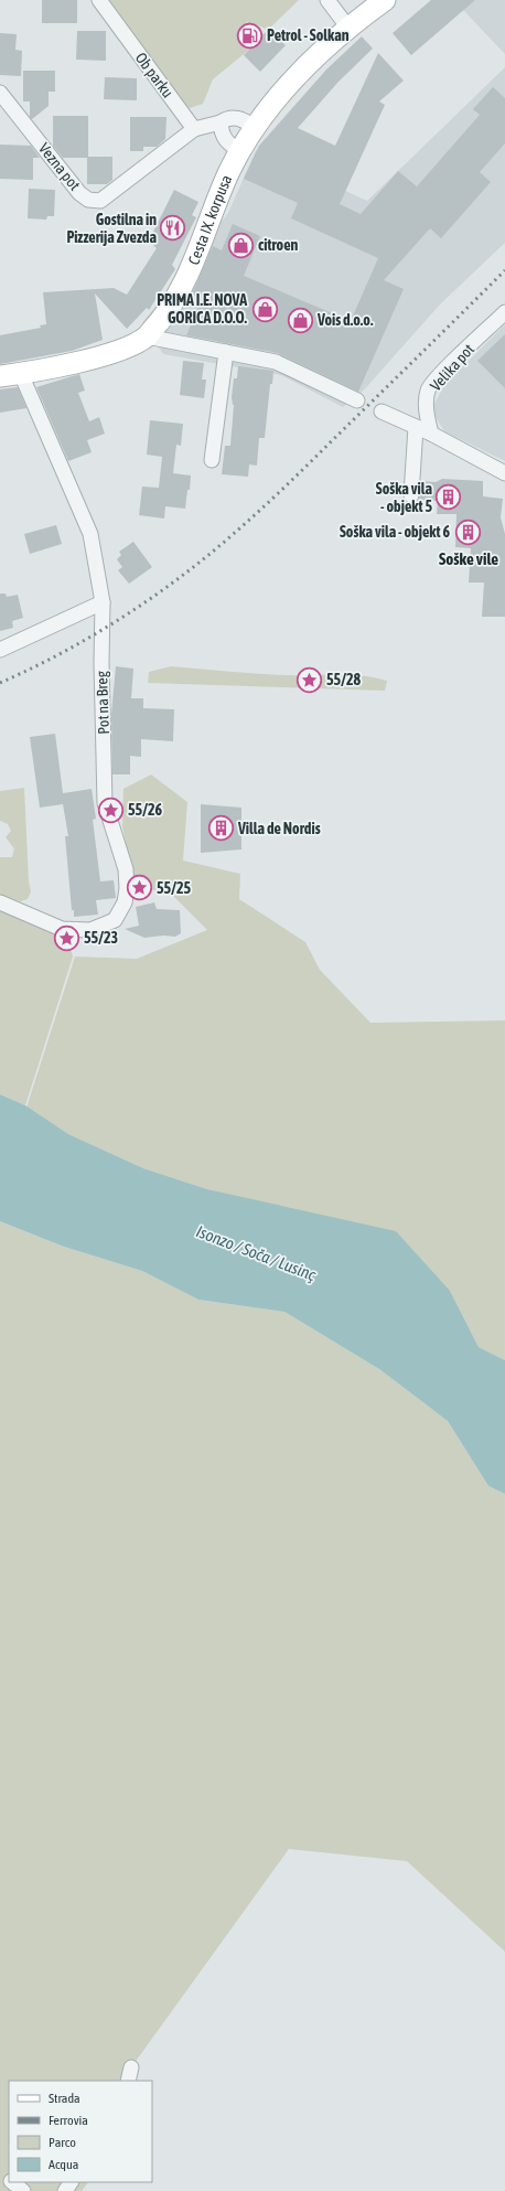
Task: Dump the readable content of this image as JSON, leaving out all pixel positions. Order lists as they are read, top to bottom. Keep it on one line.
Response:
{"streets":{"main road":["Cesta IX. korpusa"],"street":["Ob parku","Vezna pot","Velika pot","Pot na Breg"]},"crossings":[["Ob parku","Vezna pot"],["Cesta IX. korpusa","Pot na Breg"]],"districts":["Soške vile"],"water":["Isonzo / Soča / Lusinç"],"places":{"fuel station":["Petrol - Solkan"],"restaurant":["Gostilna in Pizzerija Zvezda"],"shop":["citroen","PRIMA I.E. NOVA GORICA D.O.O.","Vois d.o.o."],"building":["Soška vila - objekt 5","Soška vila - objekt 6","Villa de Nordis"],"place":["55/28","55/26","55/25","55/23"]},"legend":["Strada","Ferrovia","Parco","Acqua"]}
